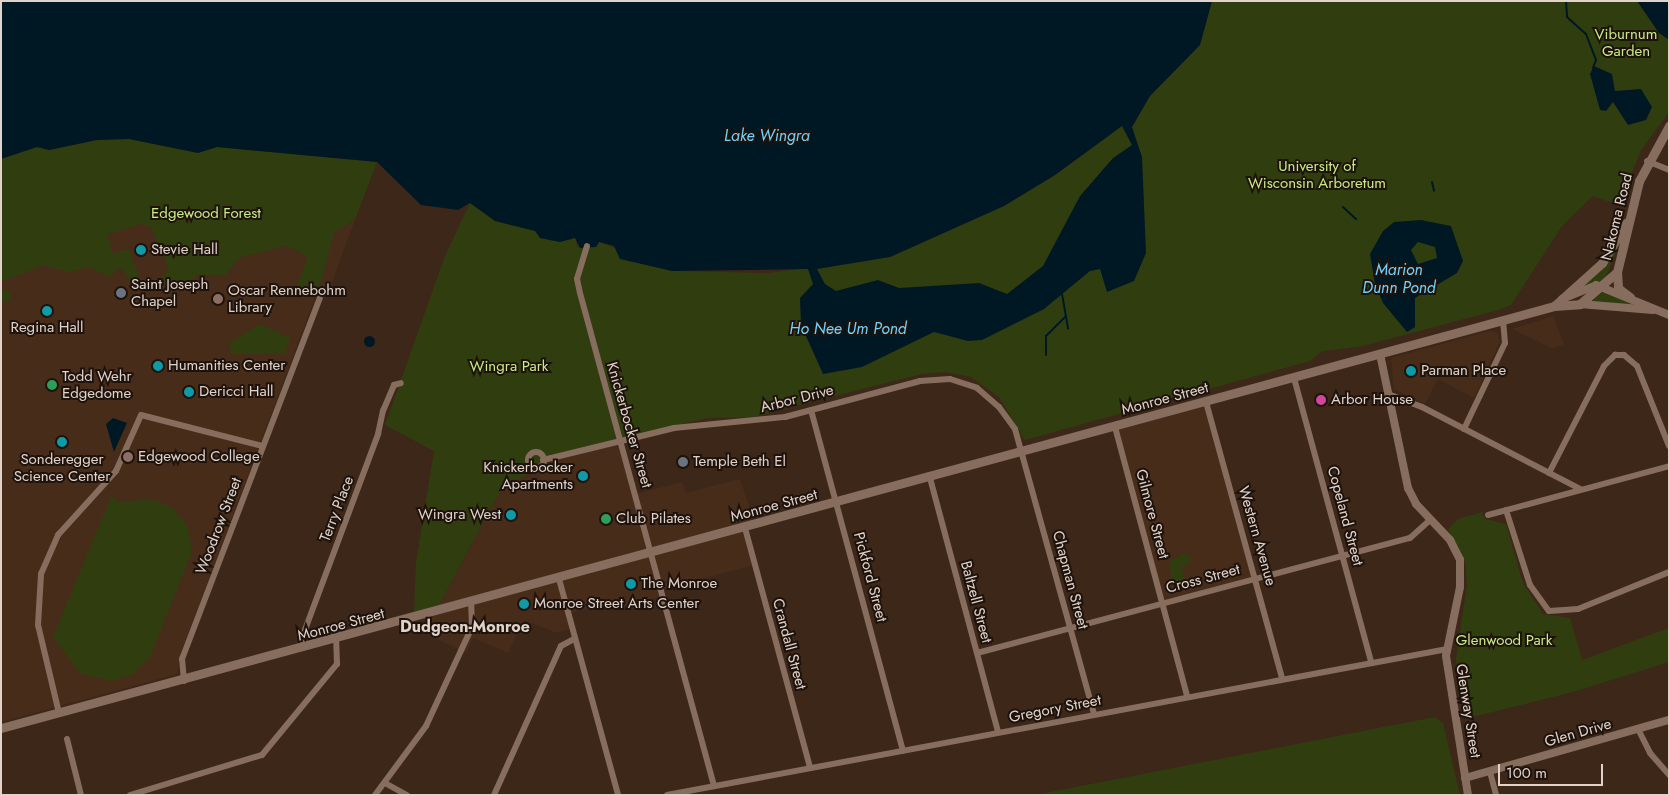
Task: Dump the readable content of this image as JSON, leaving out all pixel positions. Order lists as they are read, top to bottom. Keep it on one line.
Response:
{"streets":{"main road":["Nakoma Road","Monroe Street"],"street":["Arbor Drive","Knickerbocker Street","Terry Place","Gilmore Street","Copeland Street","Woodrow Street","Western Avenue","Pickford Street","Cross Street","Chapman Street","Baltzell Street","Crandall Street","Gregory Street","Glenway Street","Glen Drive"]},"crossings":[["Nakoma Road","Monroe Street"],["Arbor Drive","Monroe Street"],["Arbor Drive","Knickerbocker Street"],["Arbor Drive","Pickford Street"],["Arbor Drive","Chapman Street"],["Monroe Street","Knickerbocker Street"],["Monroe Street","Terry Place"],["Monroe Street","Gilmore Street"],["Monroe Street","Copeland Street"],["Monroe Street","Woodrow Street"],["Monroe Street","Western Avenue"],["Monroe Street","Pickford Street"],["Monroe Street","Chapman Street"],["Monroe Street","Baltzell Street"],["Monroe Street","Crandall Street"],["Monroe Street","Glenway Street"],["Knickerbocker Street","Gregory Street"],["Gilmore Street","Cross Street"],["Gilmore Street","Gregory Street"],["Copeland Street","Cross Street"],["Copeland Street","Gregory Street"],["Western Avenue","Cross Street"],["Western Avenue","Gregory Street"],["Pickford Street","Gregory Street"],["Cross Street","Chapman Street"],["Cross Street","Baltzell Street"],["Cross Street","Glenway Street"],["Chapman Street","Gregory Street"],["Baltzell Street","Gregory Street"],["Crandall Street","Gregory Street"],["Gregory Street","Glenway Street"],["Glenway Street","Glen Drive"]],"districts":["Dudgeon-Monroe"],"water":["Lake Wingra","Marion Dunn Pond","Ho Nee Um Pond"],"parks":["Viburnum Garden","University of Wisconsin Arboretum","Edgewood Forest","Wingra Park","Glenwood Park"],"places":["Stevie Hall","Saint Joseph Chapel","Oscar Rennebohm Library","Regina Hall","Humanities Center","Parman Place","Todd Wehr Edgedome","Dericci Hall","Arbor House","Sonderegger Science Center","Edgewood College","Temple Beth El","Knickerbocker Apartments","Wingra West","Club Pilates","The Monroe","Monroe Street Arts Center"],"scale_bar":"100 m"}
